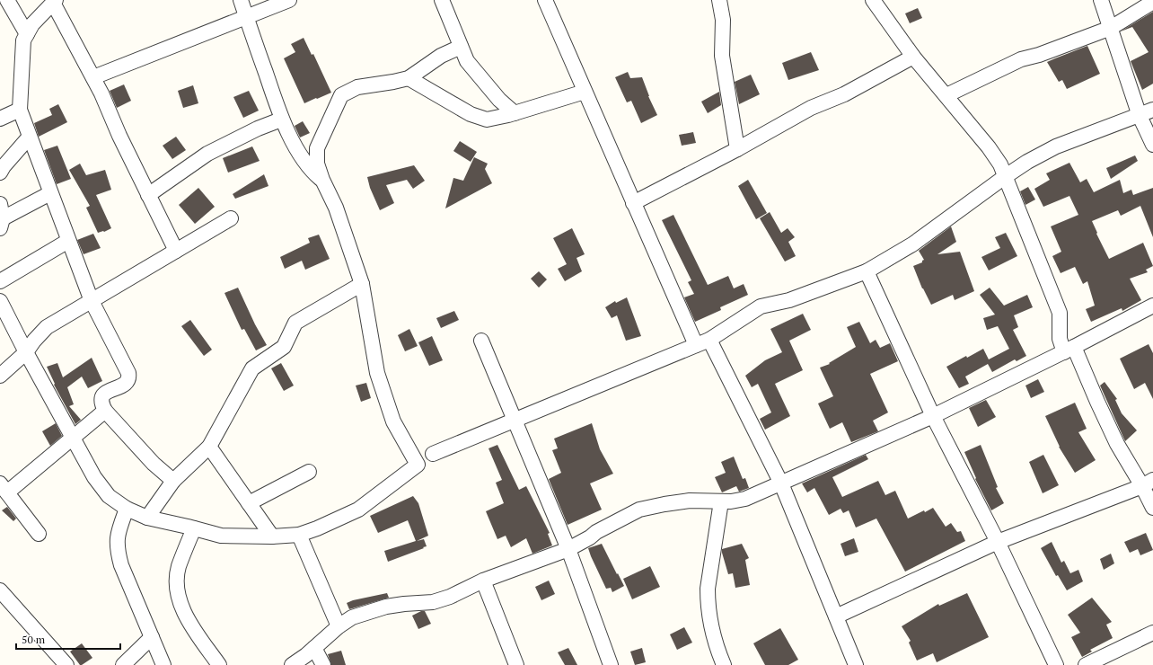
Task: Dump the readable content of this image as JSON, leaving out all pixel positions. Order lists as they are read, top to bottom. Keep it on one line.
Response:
{"scale_bar":"50 m"}
